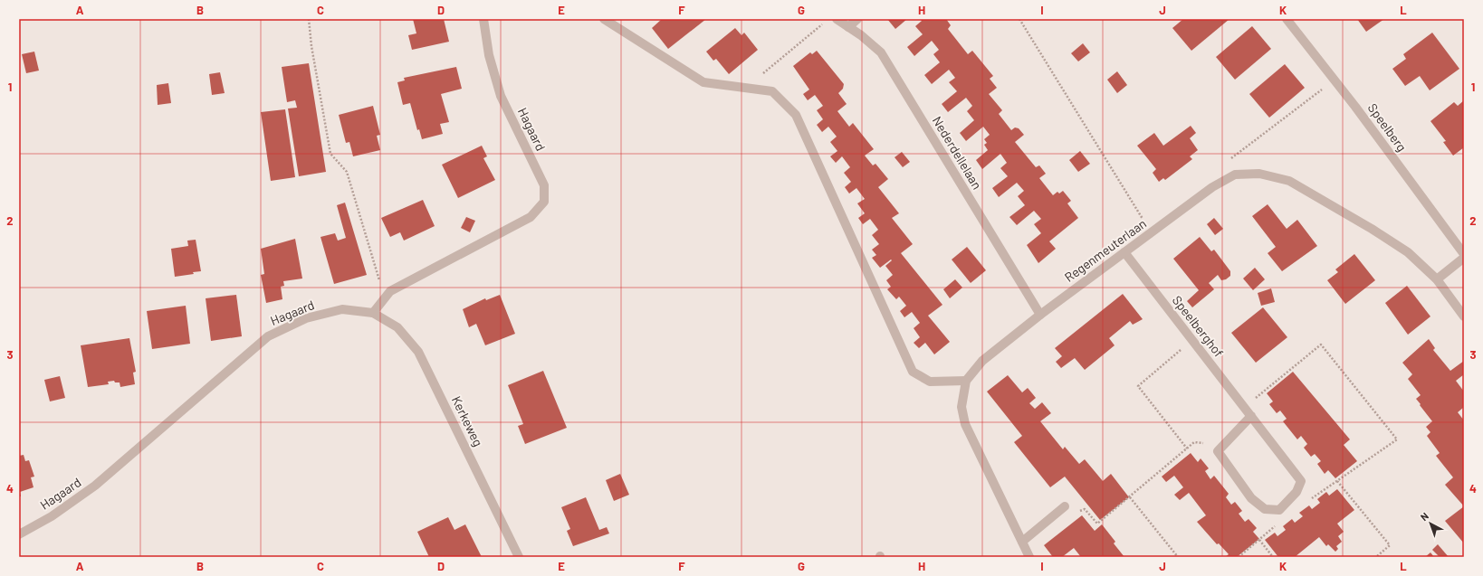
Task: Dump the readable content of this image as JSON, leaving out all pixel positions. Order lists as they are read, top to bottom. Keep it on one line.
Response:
{"streets":{"street":["Speelberg","Hagaard","Nederdellelaan","Regenmeuterlaan","Speelberghof","Kerkeweg"]},"crossings":[["Hagaard","Kerkeweg"],["Nederdellelaan","Regenmeuterlaan"],["Regenmeuterlaan","Speelberghof"]],"north":"top left","grid":{"columns":["A","B","C","D","E","F","G","H","I","J","K","L"],"rows":["1","2","3","4"]}}
